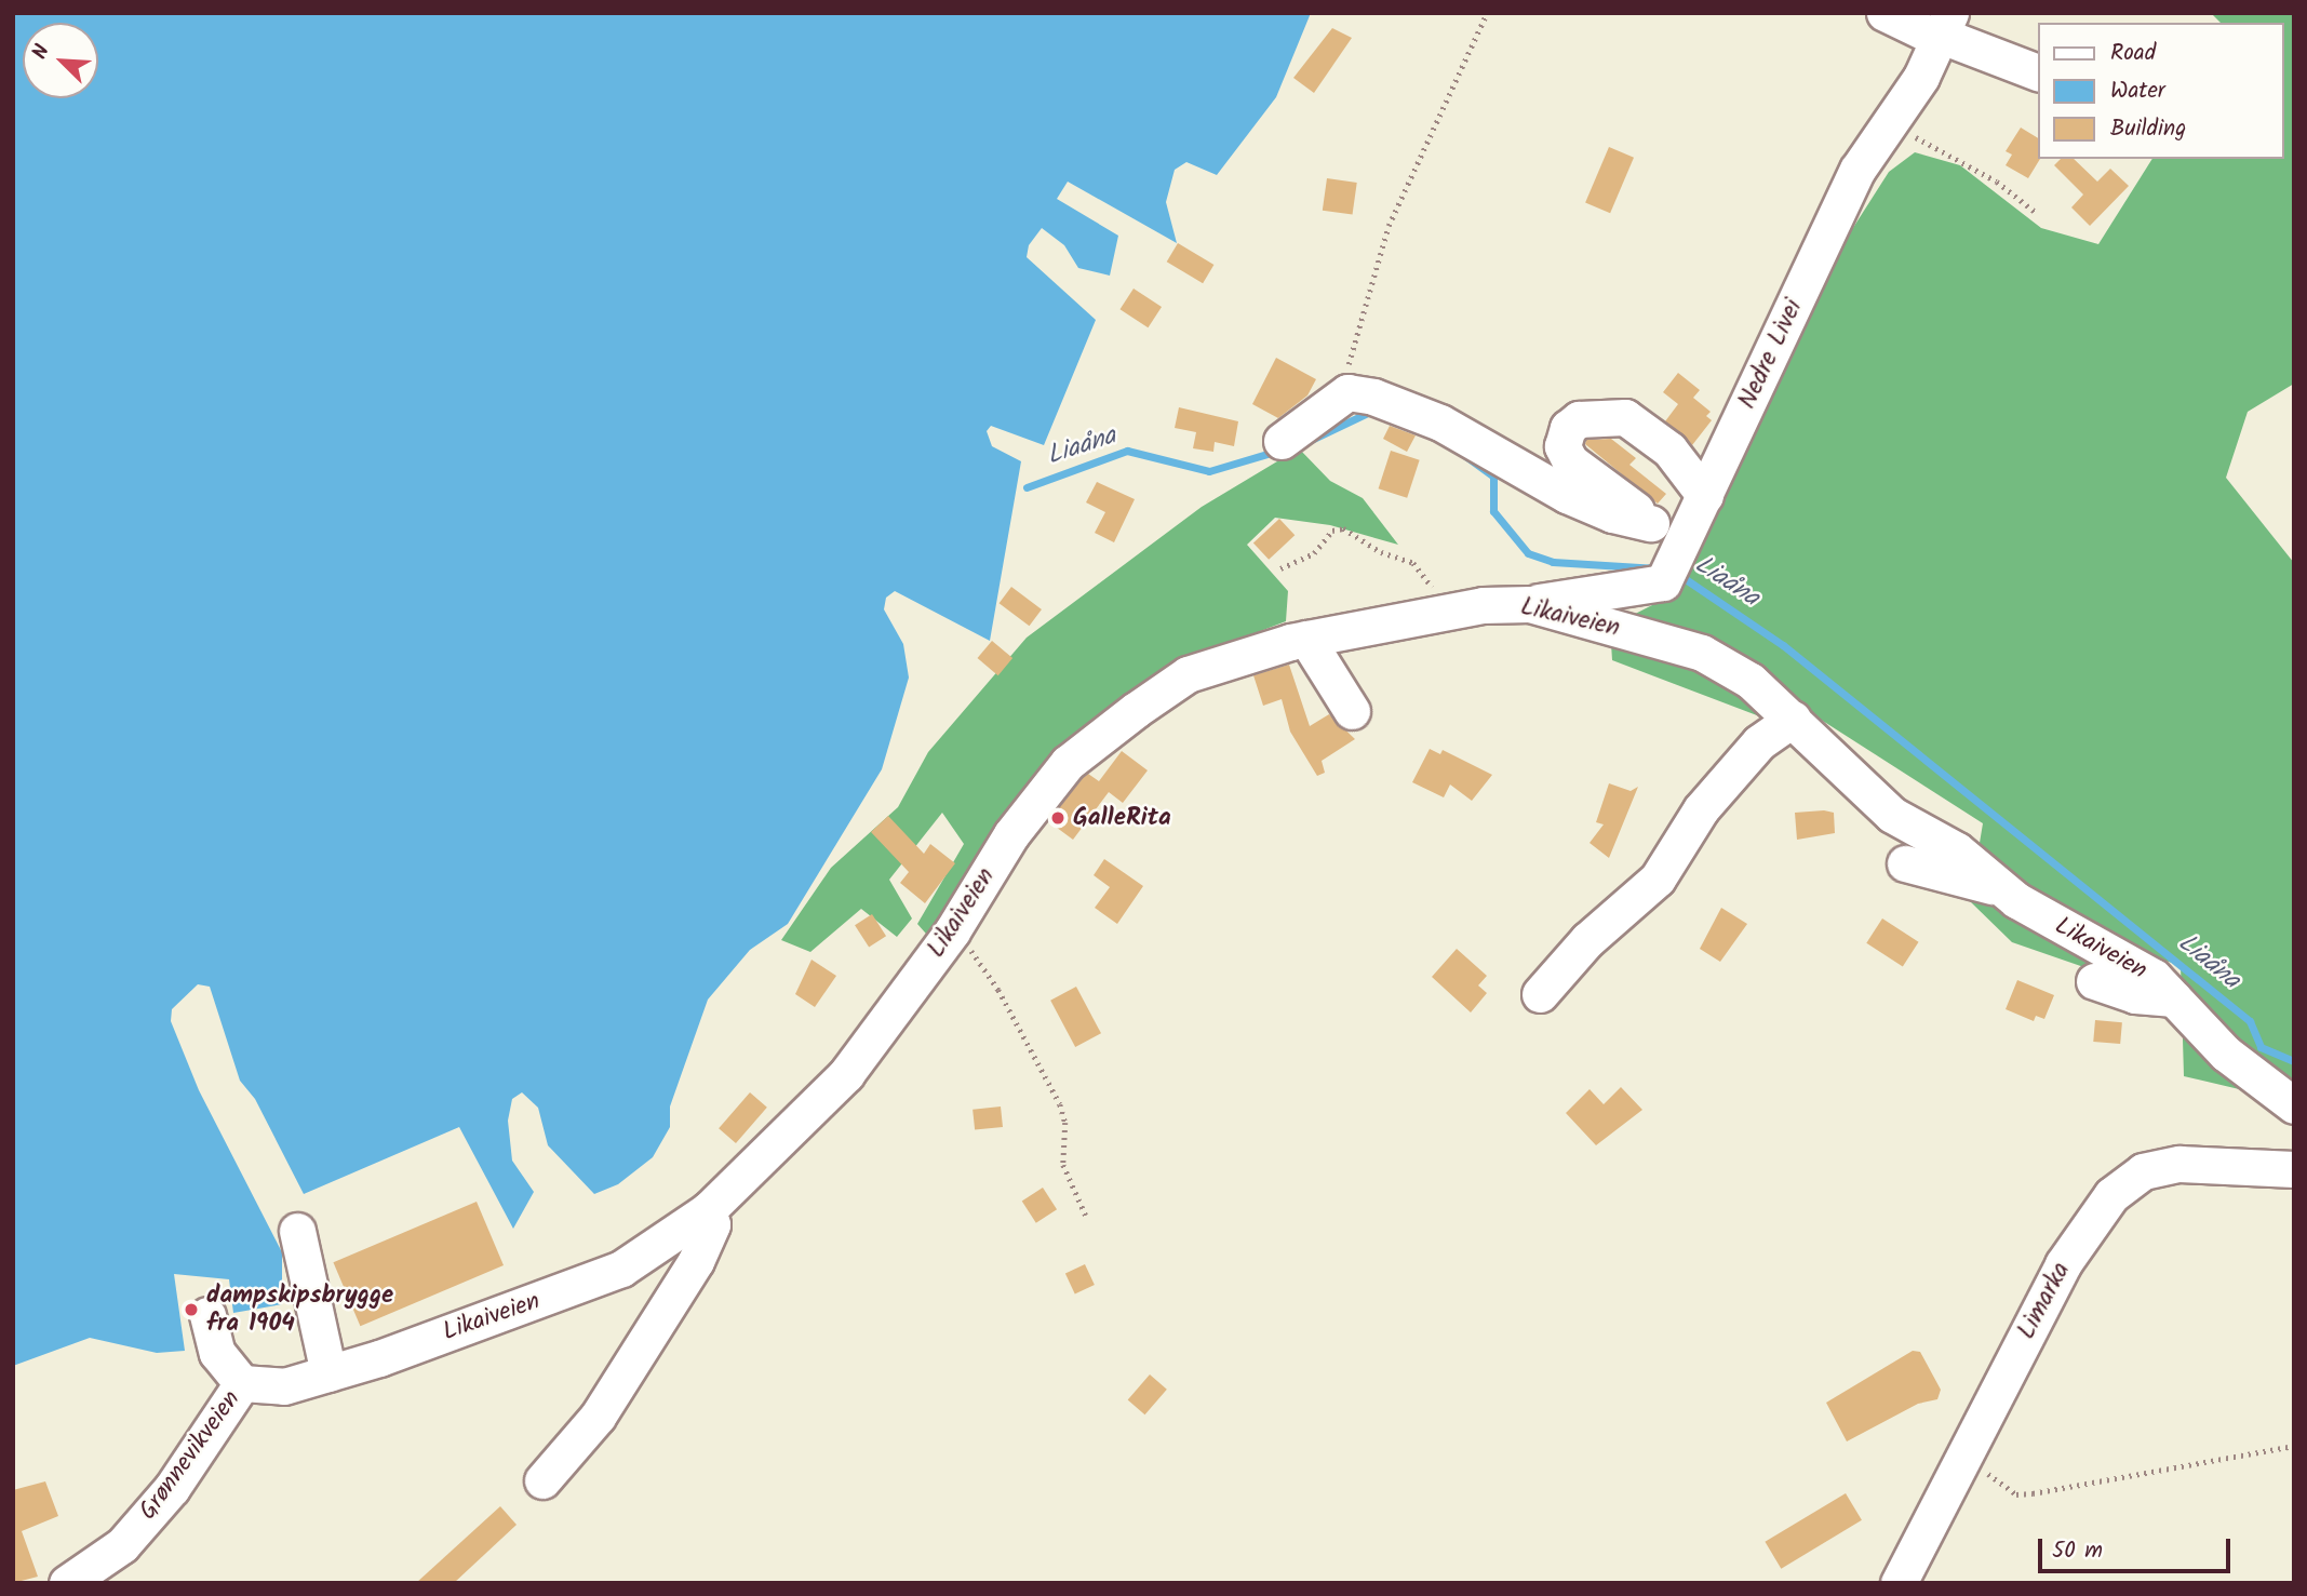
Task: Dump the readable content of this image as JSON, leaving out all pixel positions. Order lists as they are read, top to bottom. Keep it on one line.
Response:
{"streets":{"street":["Nedre Livei","Likaiveien","Limarka","Grønnevikveien"]},"crossings":[["Nedre Livei","Likaiveien"],["Likaiveien","Grønnevikveien"]],"water":["Liaåna"],"places":["GalleRita","dampskipsbrygge fra 1904"],"legend":["Road","Water","Building"],"scale_bar":"50 m","north":"top left"}
